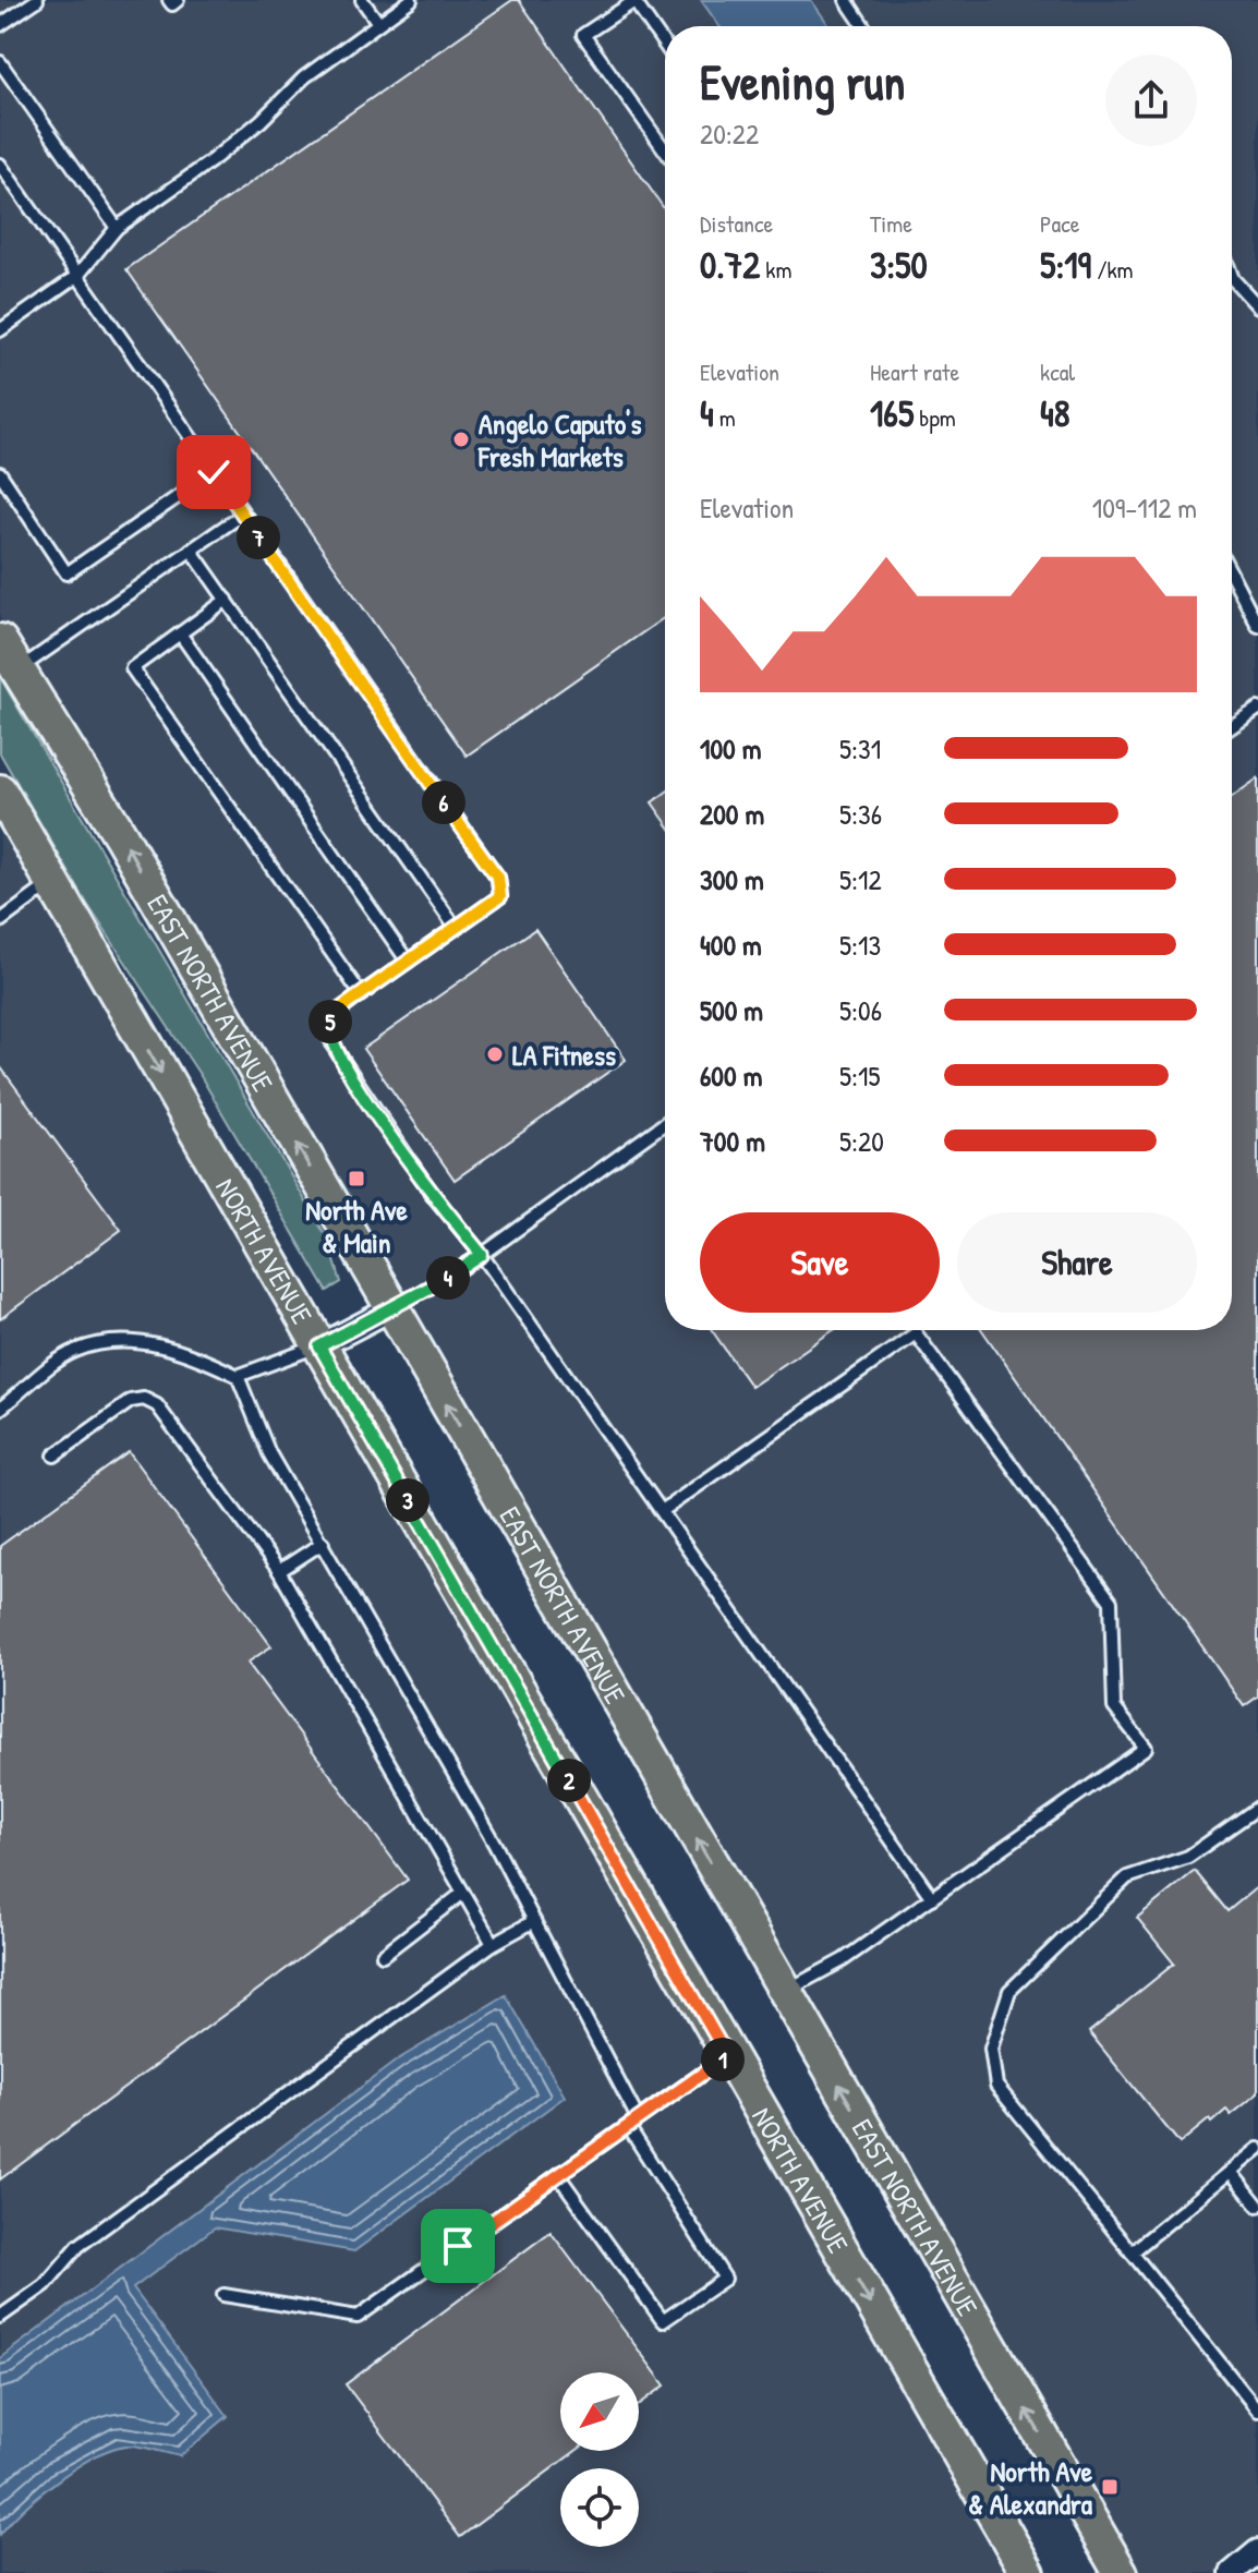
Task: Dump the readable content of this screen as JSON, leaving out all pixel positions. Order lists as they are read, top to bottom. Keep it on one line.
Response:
{"streets":{"main road":["EAST NORTH AVENUE","NORTH AVENUE"]},"one_way":["EAST NORTH AVENUE","NORTH AVENUE"],"places":{"other":["Angelo Caputo's Fresh Markets","LA Fitness"],"transit":["North Ave & Main","North Ave & Alexandra"]},"north":"bottom left","page":{"heading":["Evening run","20:22"],"stats":[["Distance","0.72 km"],["Time","3:50"],["Pace","5:19 /km"],["Elevation","4 m"],["Heart rate","165 bpm"],["kcal","48"]],"chart":["Elevation","109–112 m"],"pins":["7","6","5","4","3","2","1"],"list":[{"name":"100 m","note":"5:31"},{"name":"200 m","note":"5:36"},{"name":"300 m","note":"5:12"},{"name":"400 m","note":"5:13"},{"name":"500 m","note":"5:06"},{"name":"600 m","note":"5:15"},{"name":"700 m","note":"5:20"}],"buttons":["Save","Share"]}}
